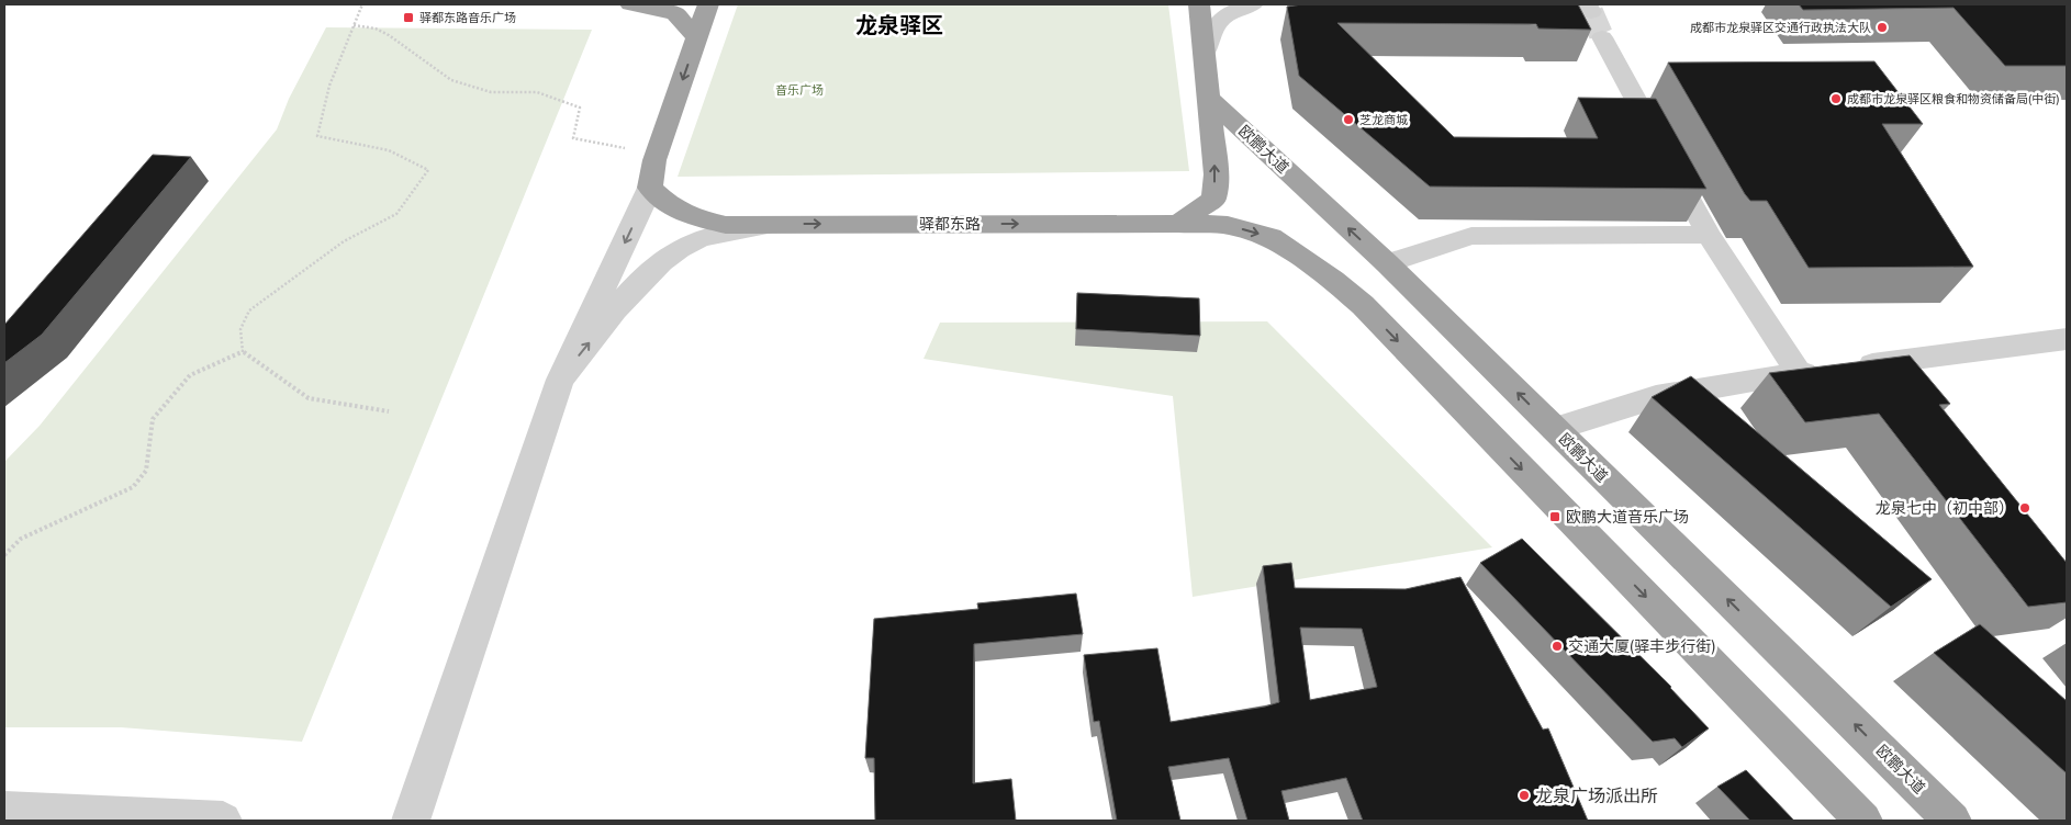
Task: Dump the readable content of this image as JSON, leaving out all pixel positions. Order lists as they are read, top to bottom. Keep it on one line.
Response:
{"streets":{"highway":["欧鹏大道","驿都东路"]},"one_way":["驿都东路"],"districts":["龙泉驿区"],"parks":["音乐广场"],"places":{"transit":["驿都东路音乐广场","欧鹏大道音乐广场"],"other":["成都市龙泉驿区交通行政执法大队","成都市龙泉驿区粮食和物资储备局(中街)","芝龙商城","龙泉七中（初中部）","交通大厦(驿丰步行街)","龙泉广场派出所"]}}
